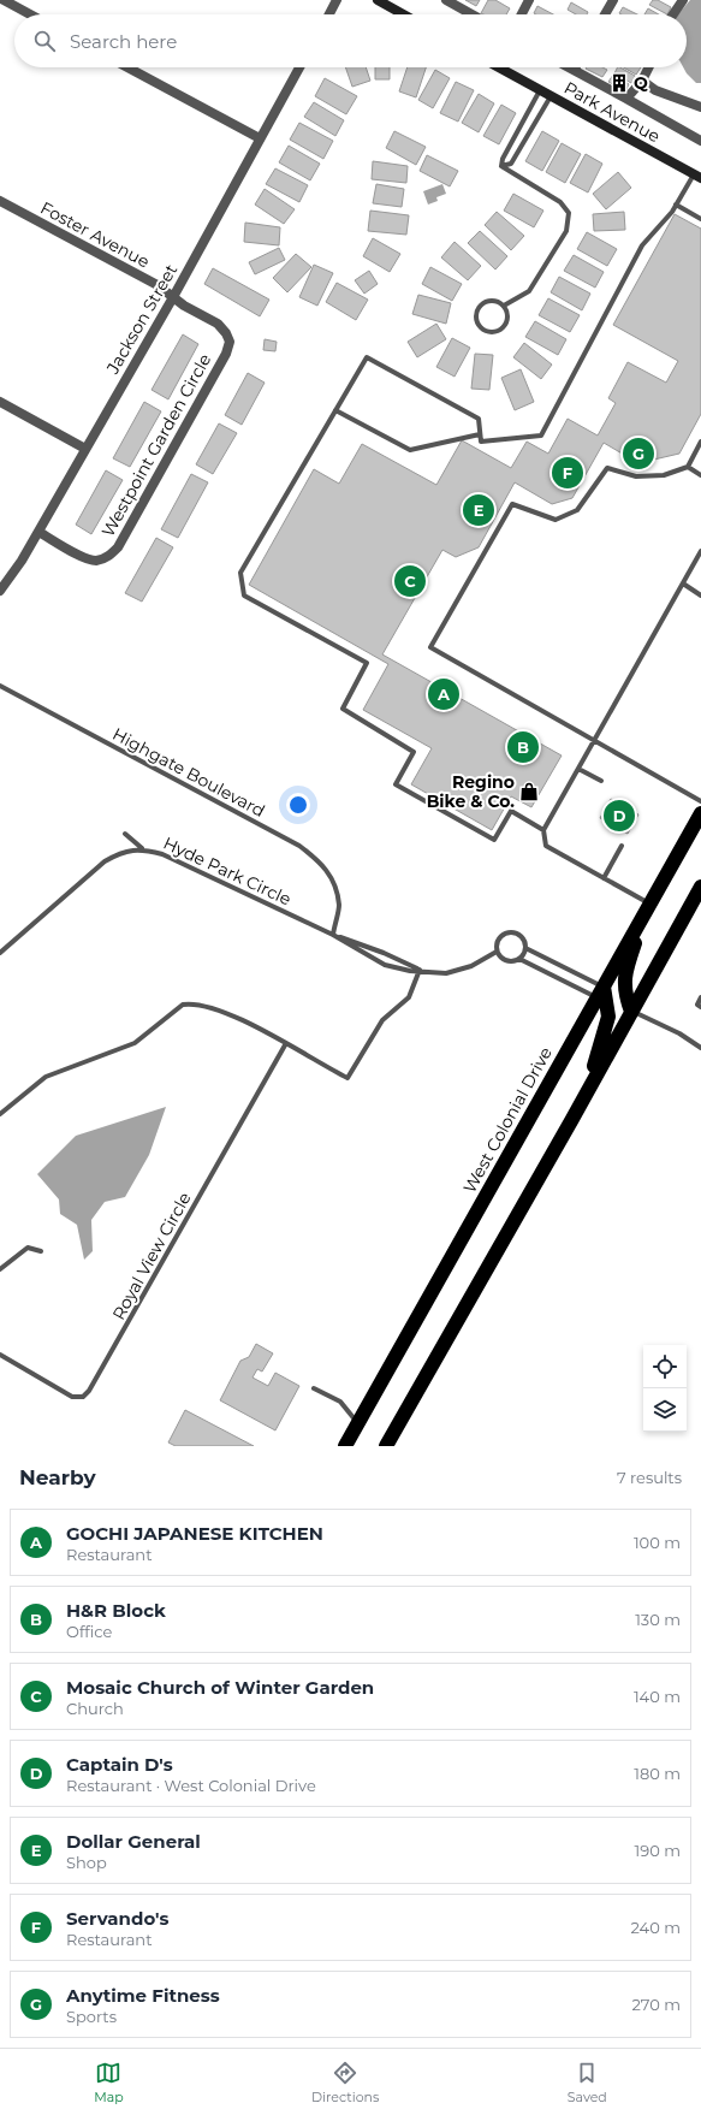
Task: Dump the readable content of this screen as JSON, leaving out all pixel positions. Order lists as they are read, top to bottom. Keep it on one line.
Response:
{"streets":{"highway":["West Colonial Drive"],"street":["Park Avenue","Foster Avenue","Jackson Street","Westpoint Garden Circle"],"lane":["Highgate Boulevard","Hyde Park Circle","Royal View Circle"]},"crossings":[["Foster Avenue","Jackson Street"],["Foster Avenue","Westpoint Garden Circle"],["Jackson Street","Westpoint Garden Circle"],["Highgate Boulevard","Hyde Park Circle"]],"places":{"building":["Q"],"shop":["Regino Bike & Co."]},"page":{"search":"Search here","pins":["G","F","E","C","A","B","D"],"heading":["Nearby","7 results"],"list":[{"mark":"A","name":"GOCHI JAPANESE KITCHEN","note":"Restaurant","value":"100 m"},{"mark":"B","name":"H&R Block","note":"Office","value":"130 m"},{"mark":"C","name":"Mosaic Church of Winter Garden","note":"Church","value":"140 m"},{"mark":"D","name":"Captain D's","note":"Restaurant · West Colonial Drive","value":"180 m"},{"mark":"E","name":"Dollar General","note":"Shop","value":"190 m"},{"mark":"F","name":"Servando's","note":"Restaurant","value":"240 m"},{"mark":"G","name":"Anytime Fitness","note":"Sports","value":"270 m"}],"nav":["Map","Directions","Saved"]}}
